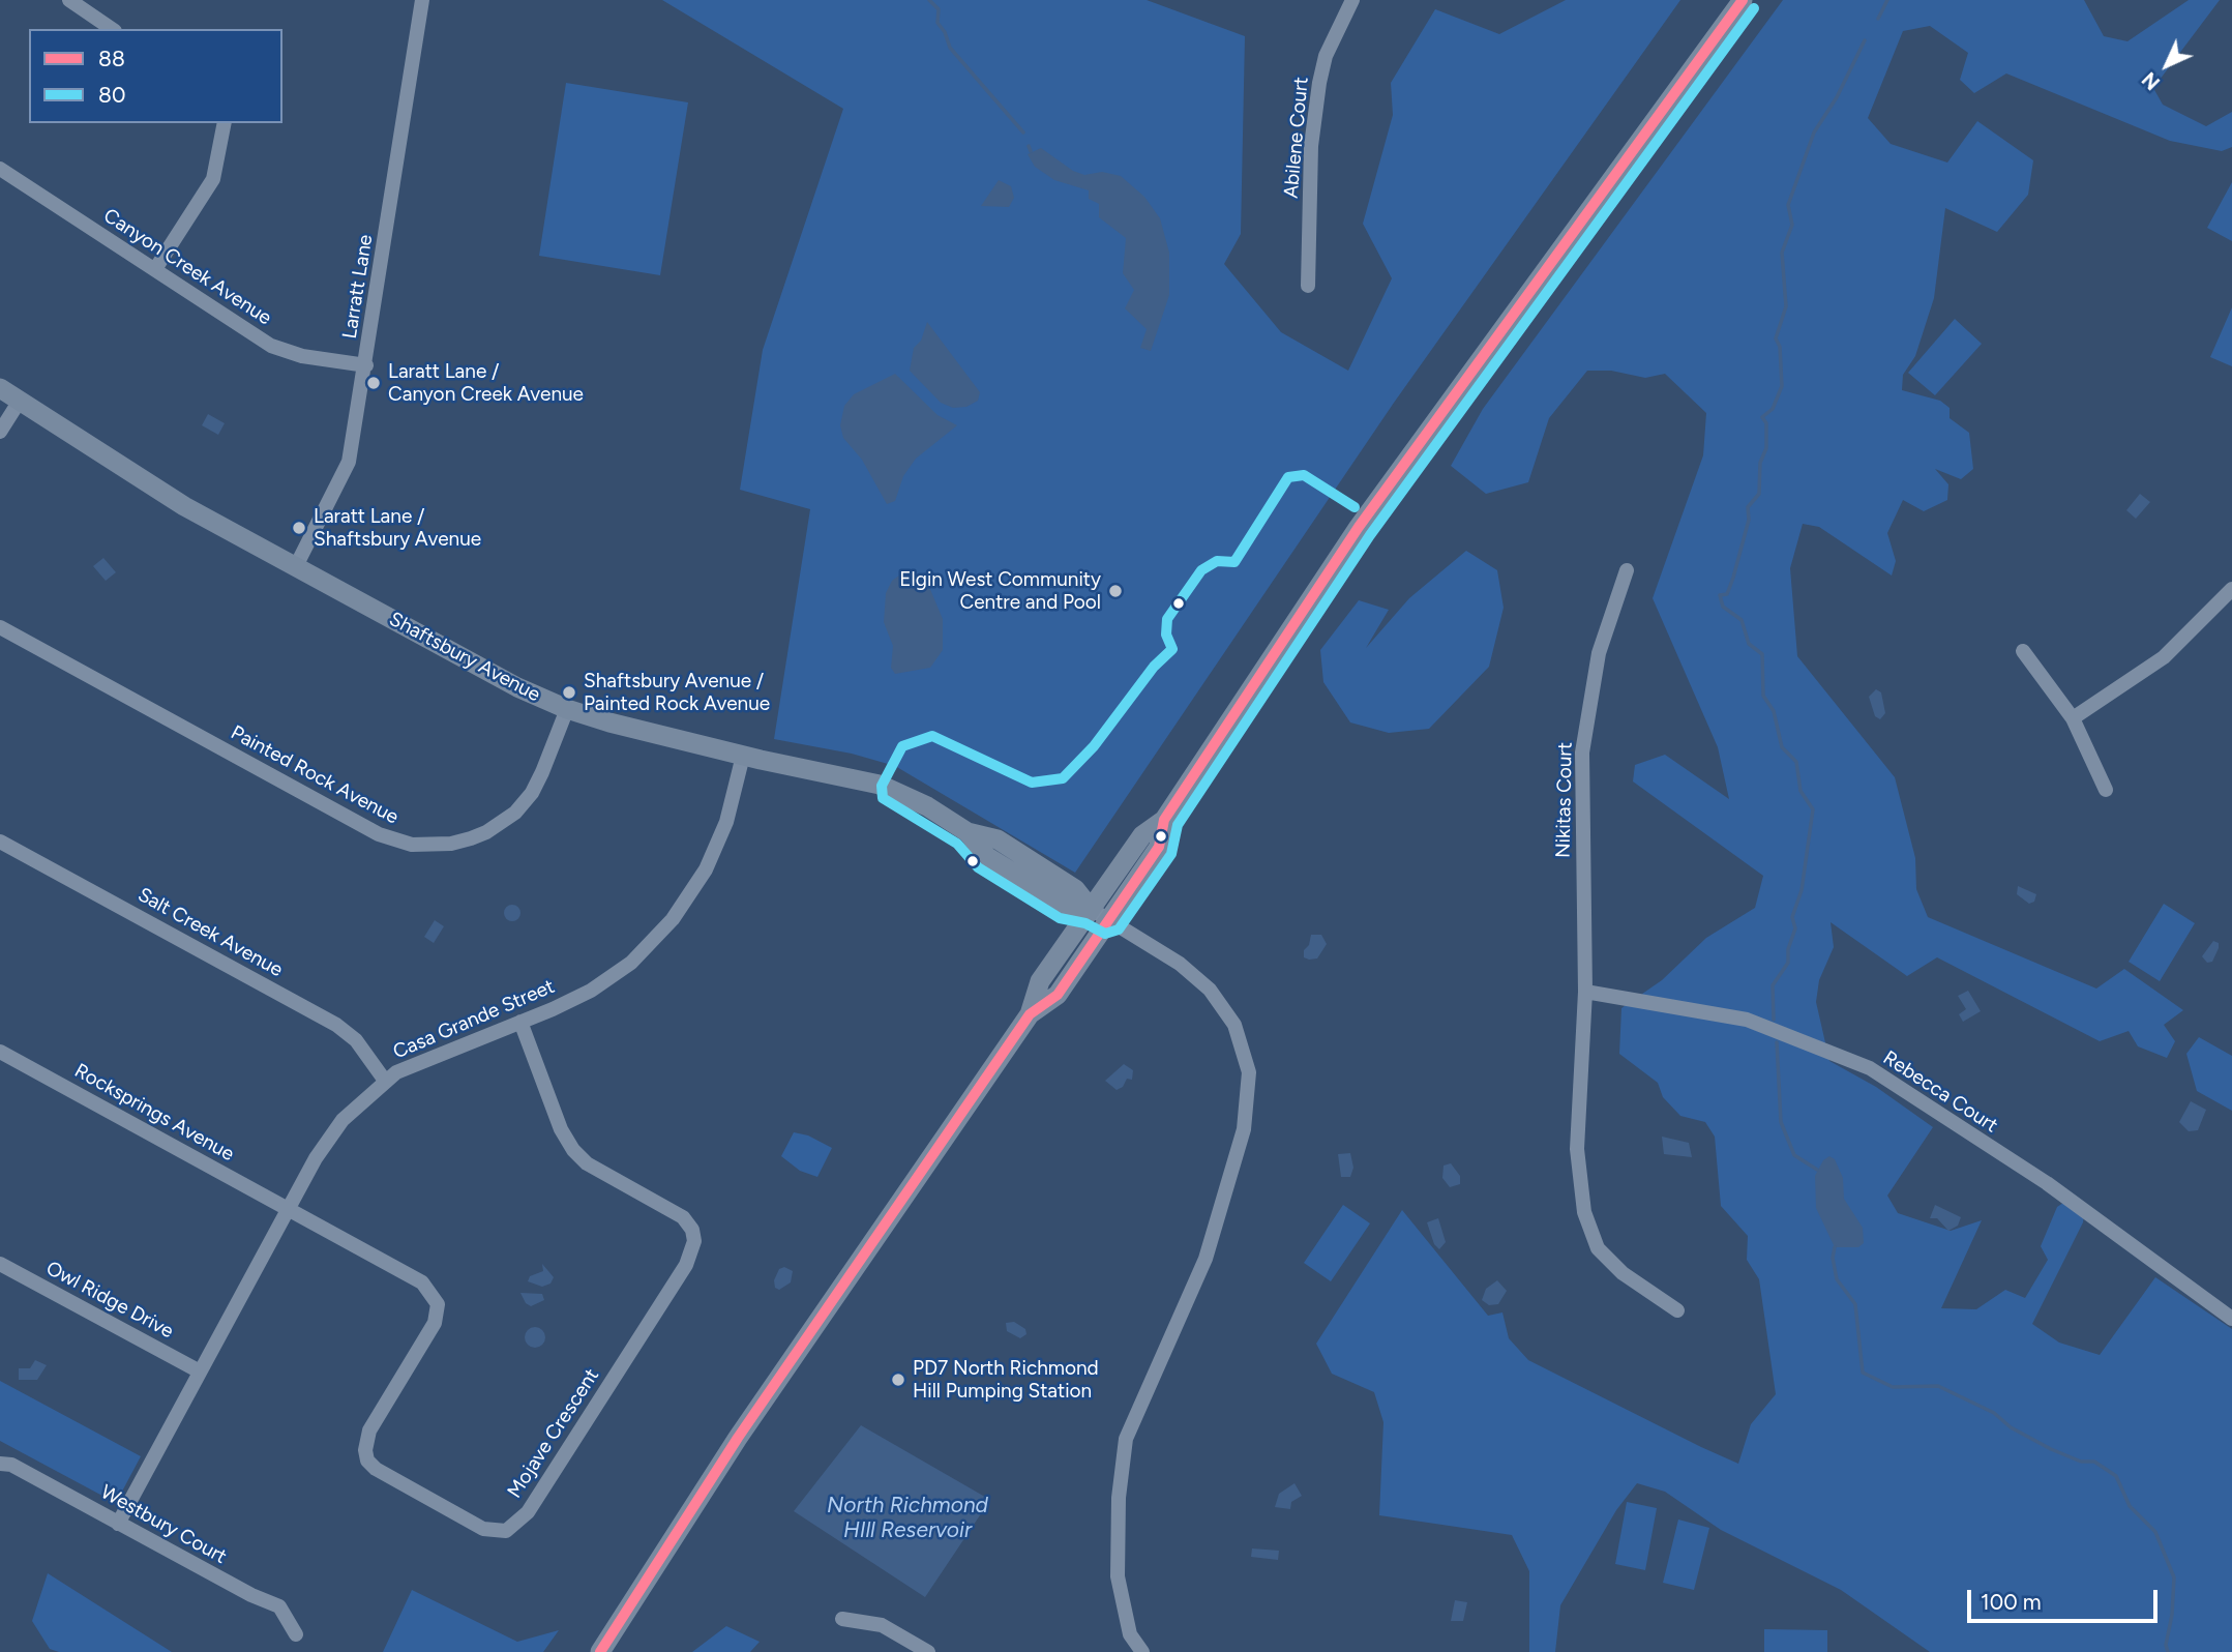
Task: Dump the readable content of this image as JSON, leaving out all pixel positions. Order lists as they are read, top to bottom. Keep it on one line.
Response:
{"streets":{"main road":["Shaftsbury Avenue"],"street":["Abilene Court","Canyon Creek Avenue","Larratt Lane","Painted Rock Avenue","Nikitas Court","Salt Creek Avenue","Casa Grande Street","Rebecca Court","Rocksprings Avenue","Owl Ridge Drive","Mojave Crescent","Westbury Court"]},"crossings":[["Canyon Creek Avenue","Larratt Lane"],["Larratt Lane","Shaftsbury Avenue"],["Shaftsbury Avenue","Painted Rock Avenue"],["Shaftsbury Avenue","Casa Grande Street"],["Nikitas Court","Rebecca Court"],["Salt Creek Avenue","Casa Grande Street"],["Casa Grande Street","Rocksprings Avenue"],["Casa Grande Street","Owl Ridge Drive"],["Casa Grande Street","Mojave Crescent"],["Casa Grande Street","Westbury Court"],["Rocksprings Avenue","Mojave Crescent"]],"water":["North Richmond HIll Reservoir"],"places":["Laratt Lane / Canyon Creek Avenue","Laratt Lane / Shaftsbury Avenue","Elgin West Community Centre and Pool","Shaftsbury Avenue / Painted Rock Avenue","PD7 North Richmond Hill Pumping Station"],"lines":["transit line 88","transit line 80"],"legend":["88","80"],"scale_bar":"100 m","north":"bottom left"}
